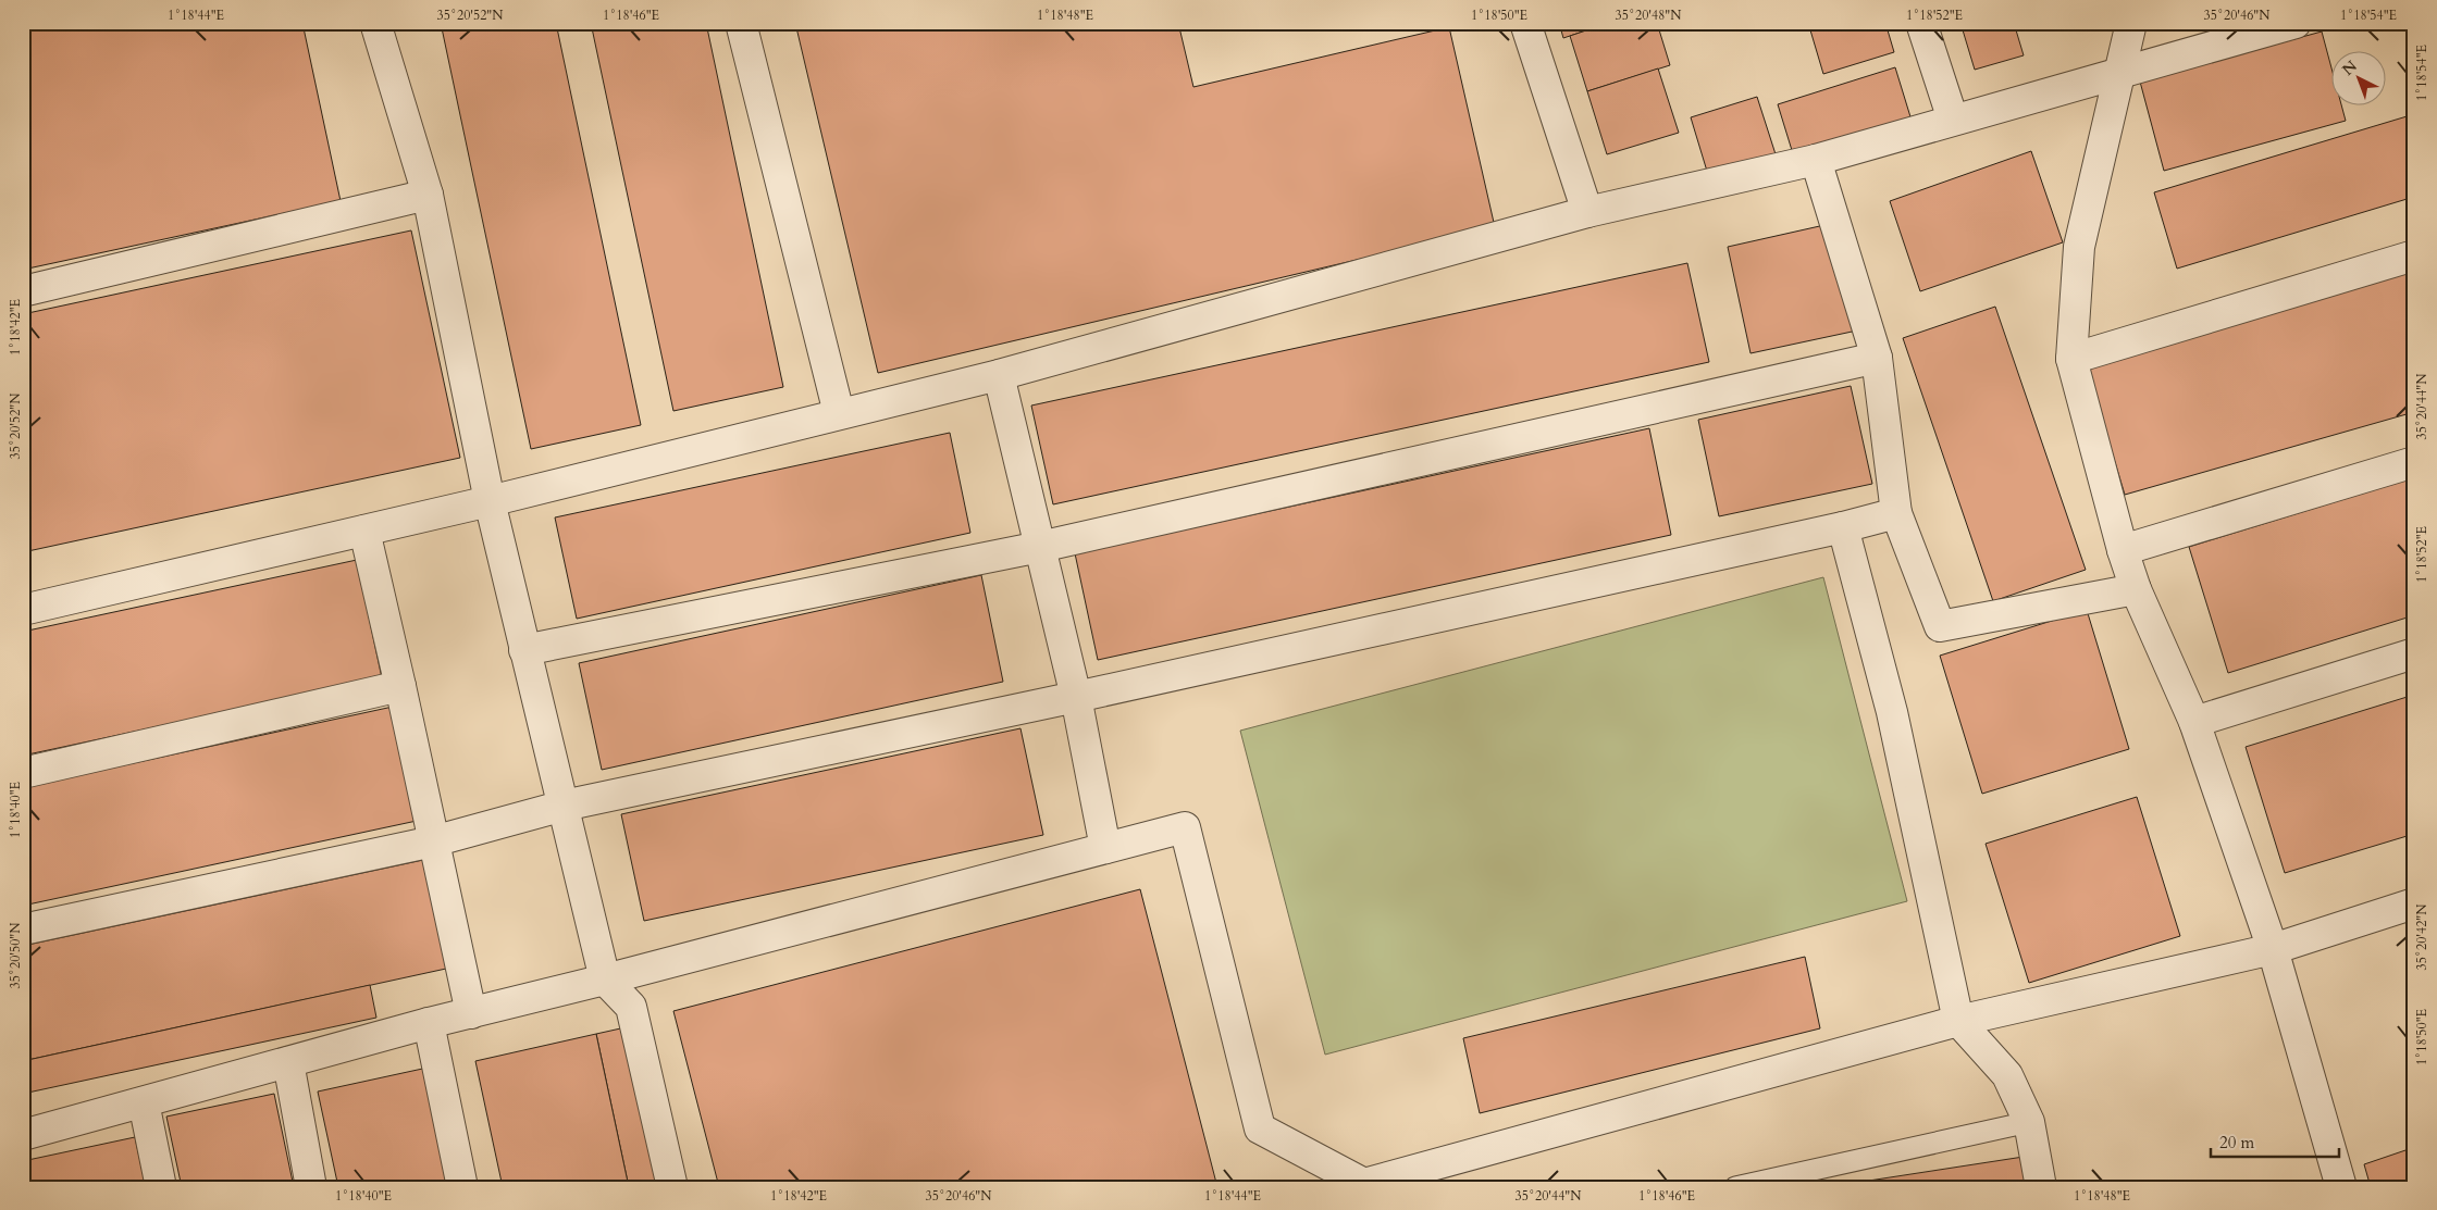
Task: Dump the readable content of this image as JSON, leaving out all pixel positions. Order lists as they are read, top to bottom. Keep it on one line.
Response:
{"scale_bar":"20 m","north":"top left","coordinates":["1°18'44\"E","35°20'52\"N","1°18'46\"E","1°18'48\"E","1°18'50\"E","35°20'48\"N","1°18'52\"E","35°20'46\"N","1°18'54\"E","1°18'42\"E","35°20'44\"N","1°18'40\"E","35°20'42\"N","35°20'50\"N"]}
